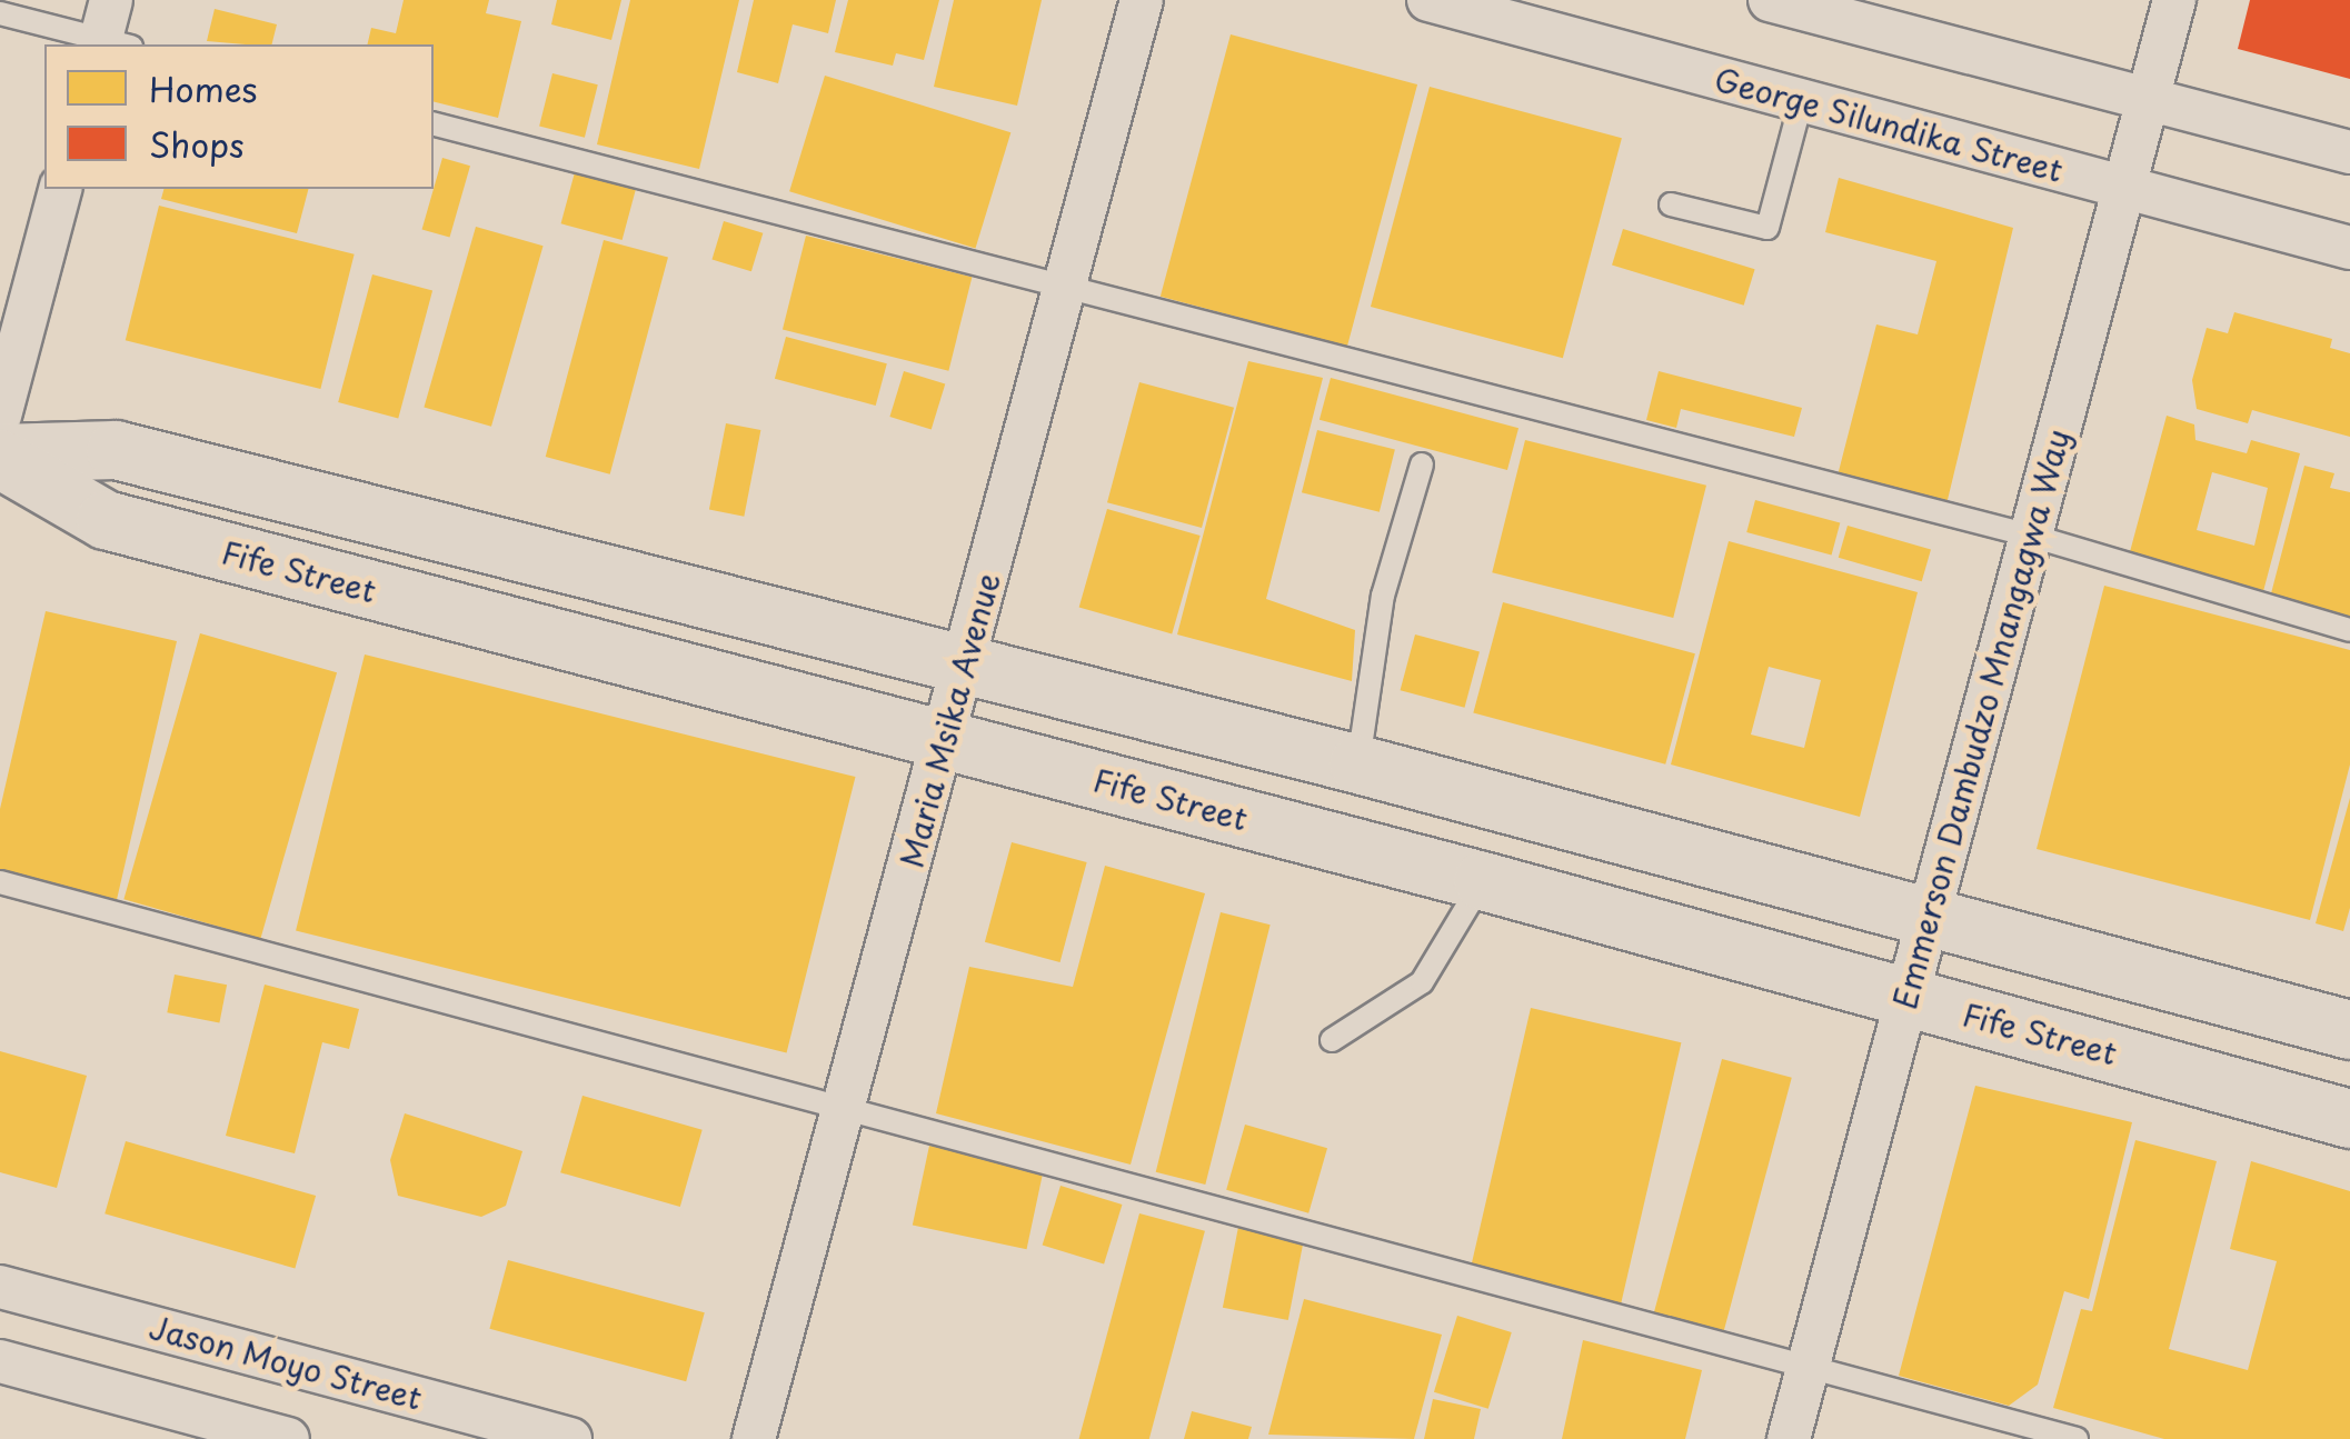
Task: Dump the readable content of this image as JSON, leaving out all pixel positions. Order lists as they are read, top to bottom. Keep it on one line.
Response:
{"streets":{"street":["George Silundika Street","Fife Street","Emmerson Dambudzo Mnangagwa Way","Maria Msika Avenue","Jason Moyo Street"]},"crossings":[["George Silundika Street","Emmerson Dambudzo Mnangagwa Way"],["Fife Street","Emmerson Dambudzo Mnangagwa Way"],["Fife Street","Maria Msika Avenue"]],"legend":["Homes","Shops"]}
